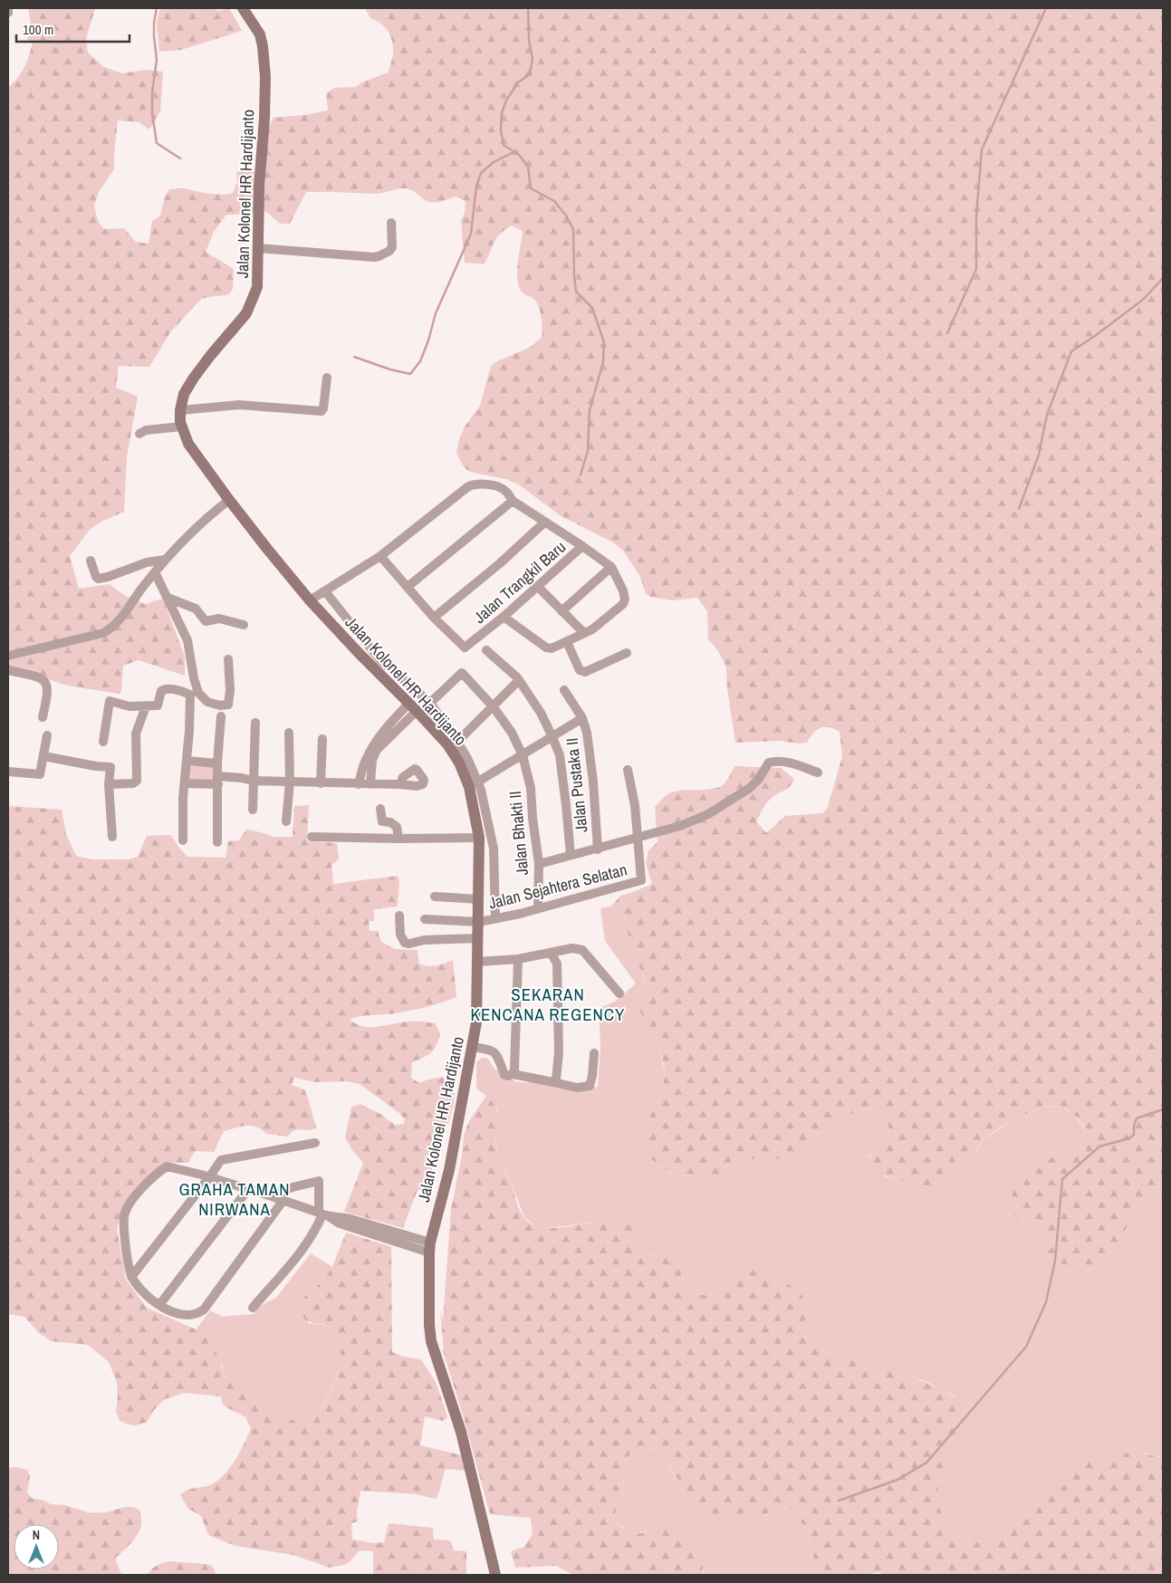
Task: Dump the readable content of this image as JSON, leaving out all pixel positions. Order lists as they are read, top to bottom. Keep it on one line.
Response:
{"streets":{"main road":["Jalan Kolonel HR Hardijanto"],"street":["Jalan Trangkil Baru","Jalan Pustaka II","Jalan Bhakti II","Jalan Sejahtera Selatan"]},"crossings":[["Jalan Kolonel HR Hardijanto","Jalan Trangkil Baru"],["Jalan Kolonel HR Hardijanto","Jalan Sejahtera Selatan"],["Jalan Bhakti II","Jalan Sejahtera Selatan"]],"districts":["SEKARAN KENCANA REGENCY","GRAHA TAMAN NIRWANA"],"scale_bar":"100 m","north":"top"}
